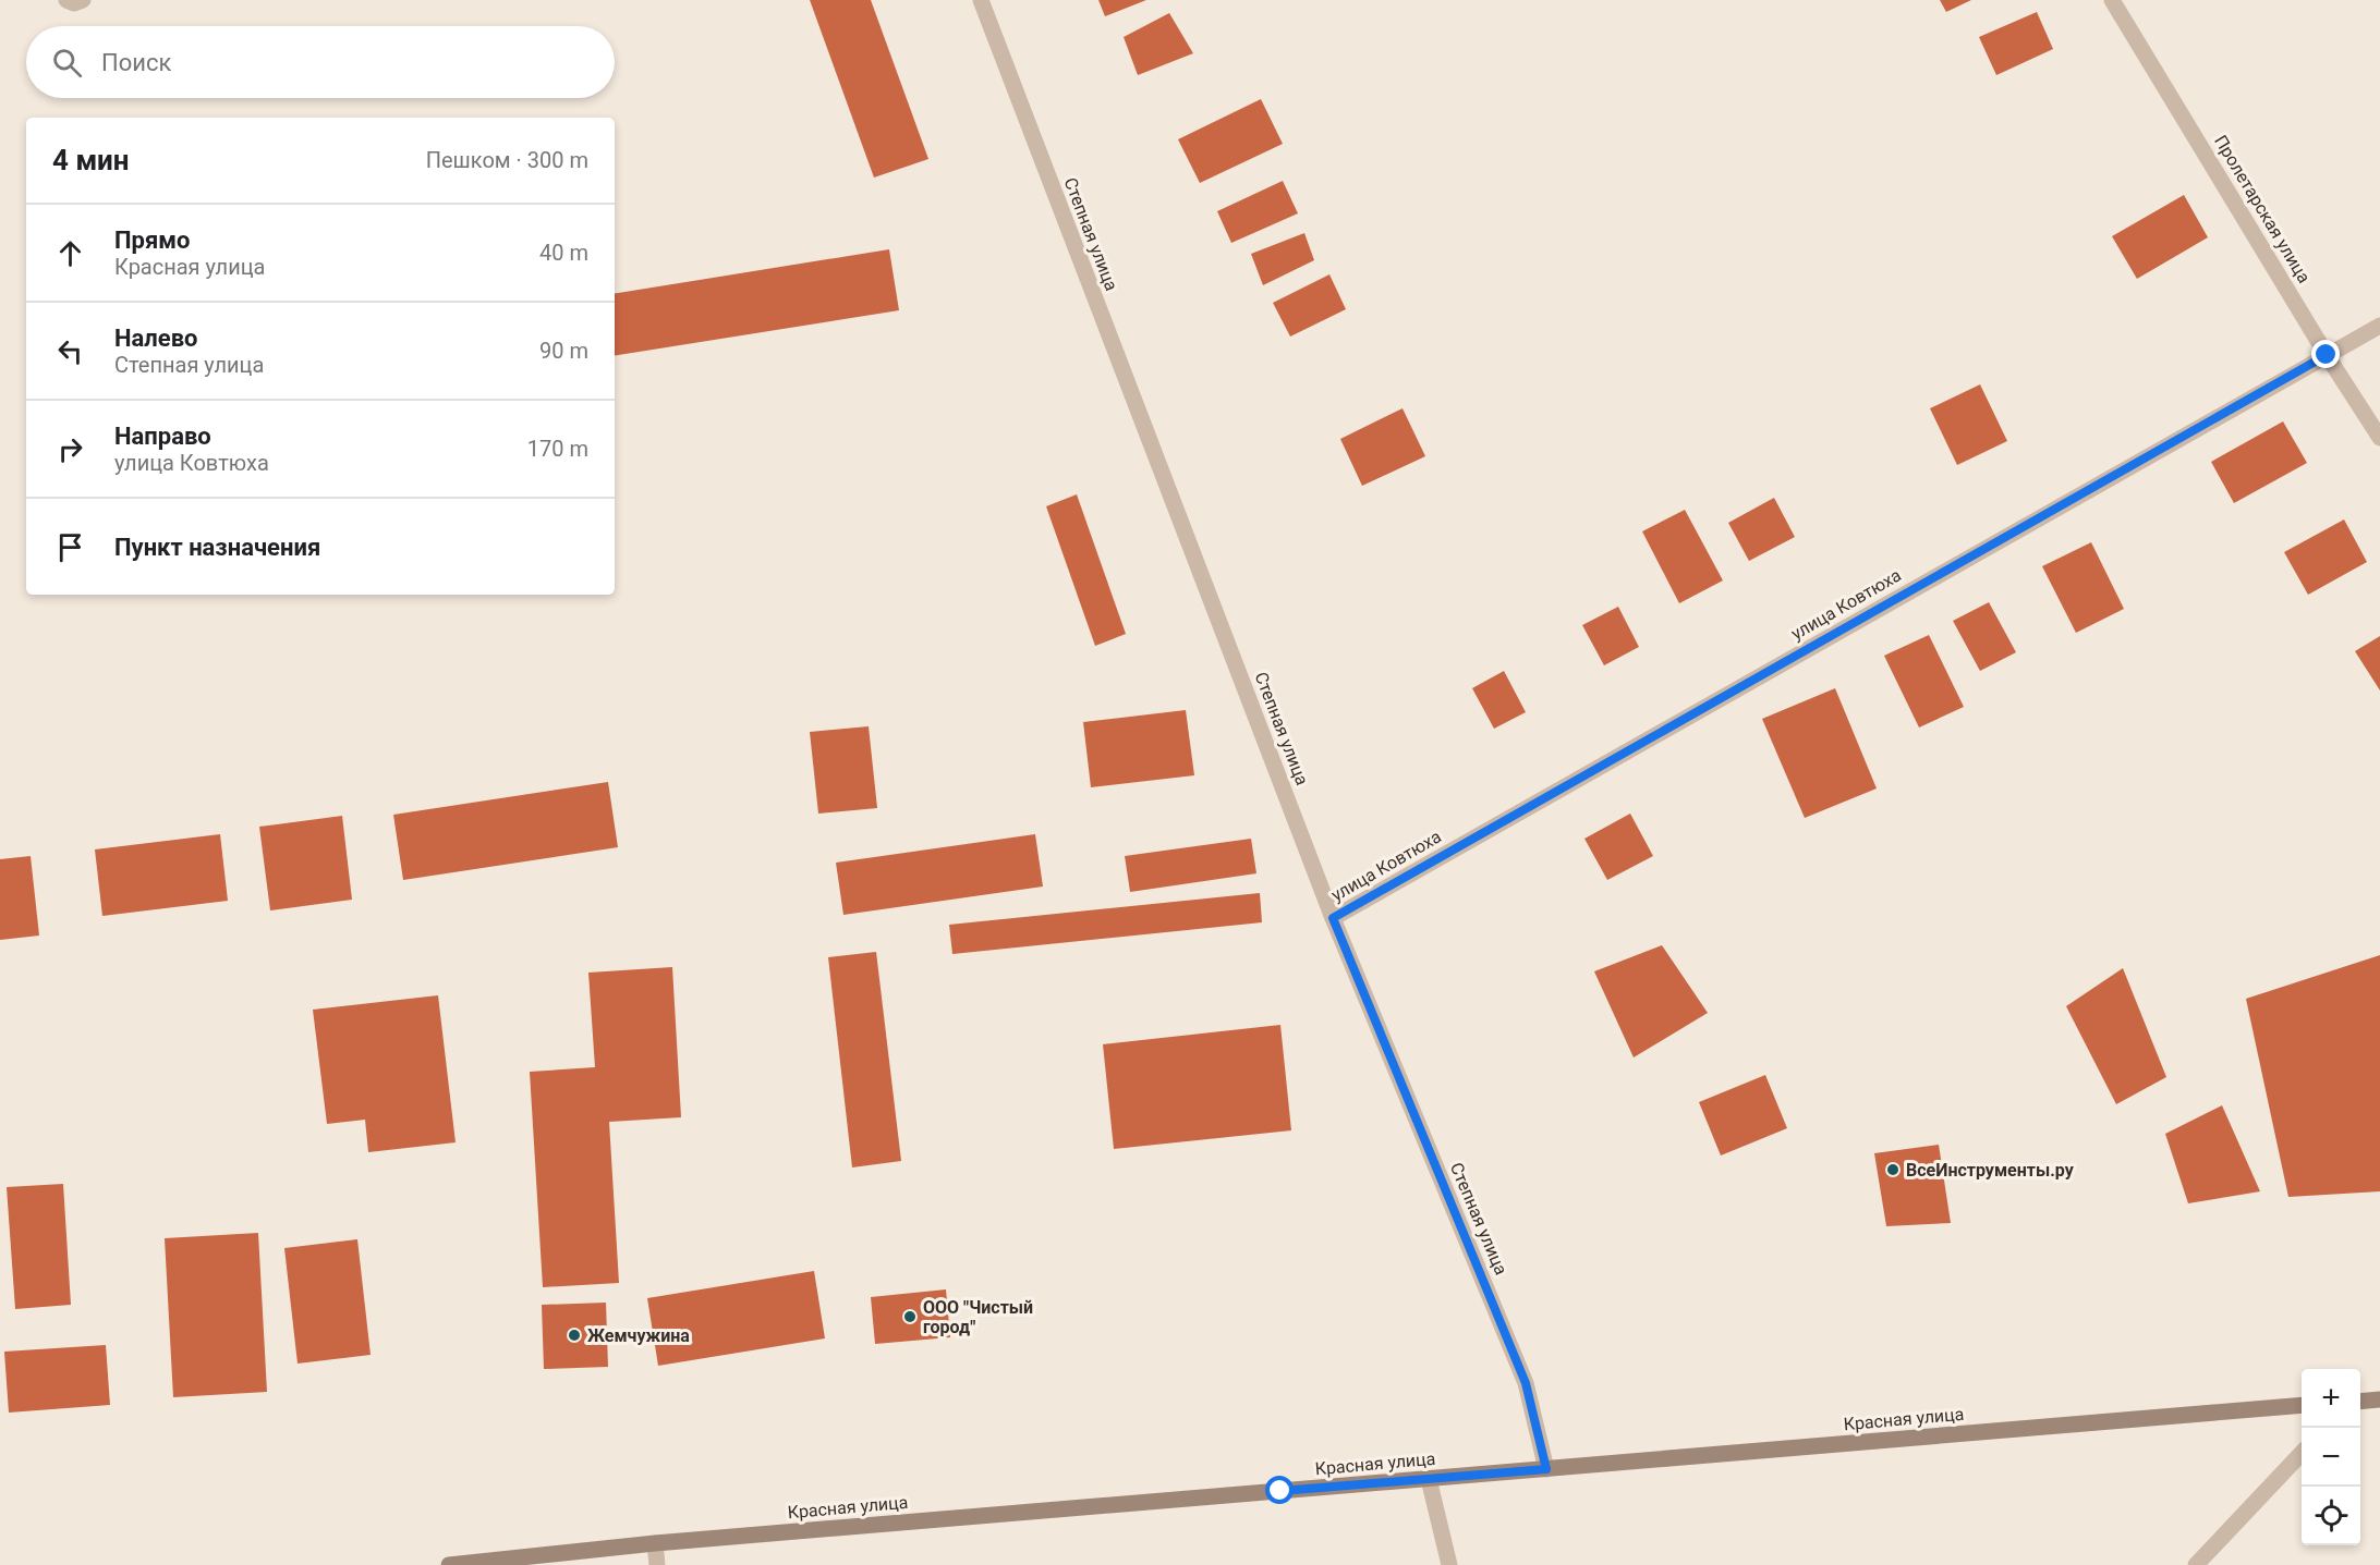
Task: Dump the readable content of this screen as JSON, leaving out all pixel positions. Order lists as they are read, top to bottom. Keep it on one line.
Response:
{"streets":{"main road":["Красная улица"],"street":["Пролетарская улица","Степная улица","улица Ковтюха"]},"crossings":[["Пролетарская улица","улица Ковтюха"],["Степная улица","улица Ковтюха"],["Степная улица","Красная улица"]],"places":["ВсеИнструменты.ру","ООО \"Чистый город\"","Жемчужина"],"page":{"search":"Поиск","heading":["4 мин","Пешком · 300 m"],"list":[["Прямо","Красная улица","40 m"],["Налево","Степная улица","90 m"],["Направо","улица Ковтюха","170 m"],"Пункт назначения"],"map_buttons":["+","−"]}}
